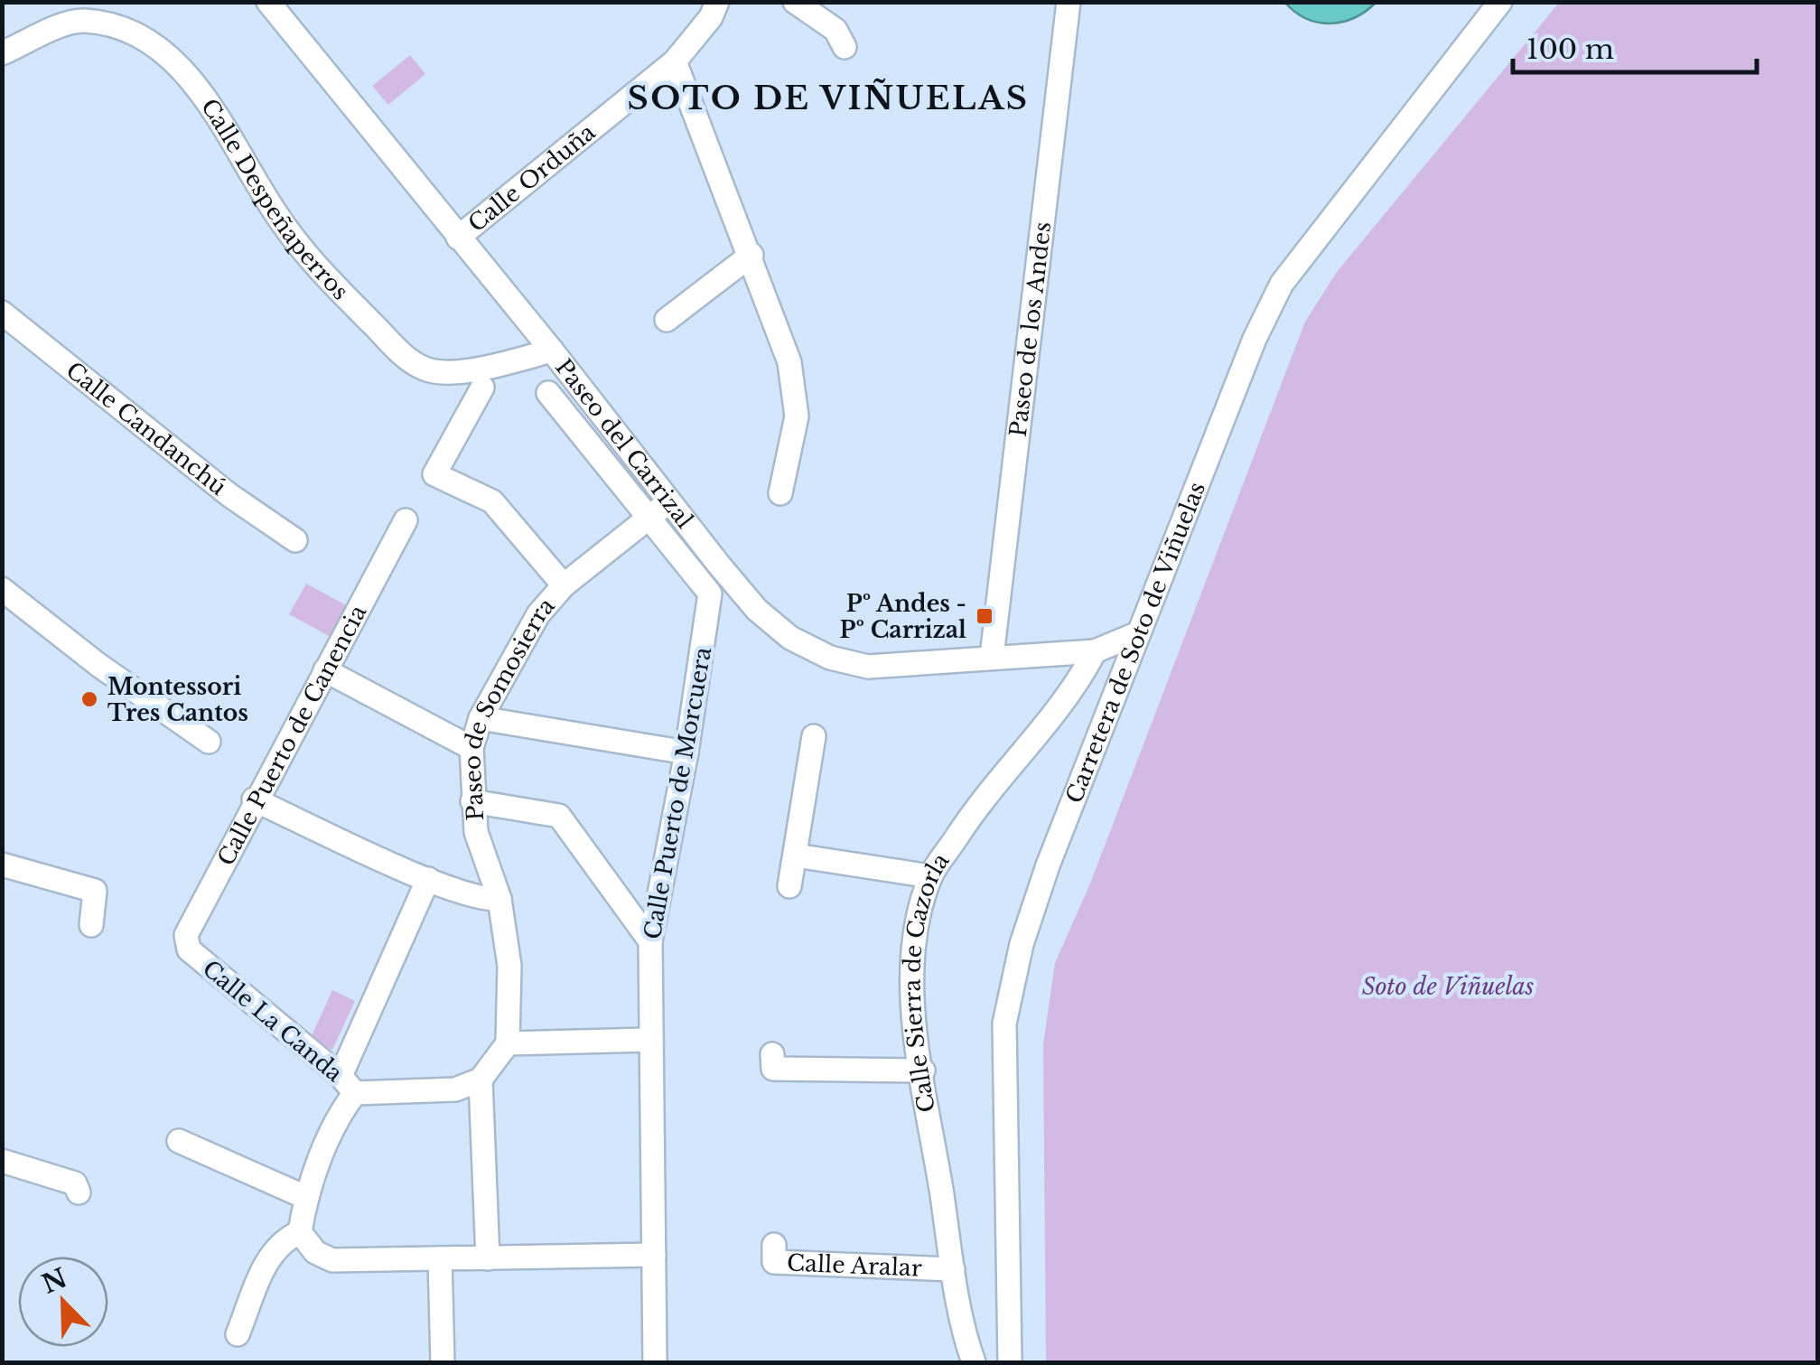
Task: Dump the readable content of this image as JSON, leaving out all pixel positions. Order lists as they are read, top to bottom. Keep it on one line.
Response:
{"streets":{"street":["Calle Orduña","Calle Despeñaperros","Paseo de los Andes","Calle Candanchú","Paseo del Carrizal","Carretera de Soto de Viñuelas","Paseo de Somosierra","Calle Puerto de Canencia","Calle Puerto de Morcuera","Calle Sierra de Cazorla","Calle La Canda","Calle Aralar"]},"crossings":[["Calle Orduña","Paseo del Carrizal"],["Calle Despeñaperros","Paseo del Carrizal"],["Paseo de los Andes","Paseo del Carrizal"],["Paseo del Carrizal","Carretera de Soto de Viñuelas"],["Paseo del Carrizal","Paseo de Somosierra"],["Paseo del Carrizal","Calle Sierra de Cazorla"],["Paseo de Somosierra","Calle Puerto de Morcuera"],["Calle Puerto de Canencia","Calle La Canda"],["Calle Sierra de Cazorla","Calle Aralar"]],"districts":["SOTO DE VIÑUELAS"],"parks":["Soto de Viñuelas"],"places":{"transit":["Pº Andes - Pº Carrizal"],"other":["Montessori Tres Cantos"]},"scale_bar":"100 m","north":"top left"}
